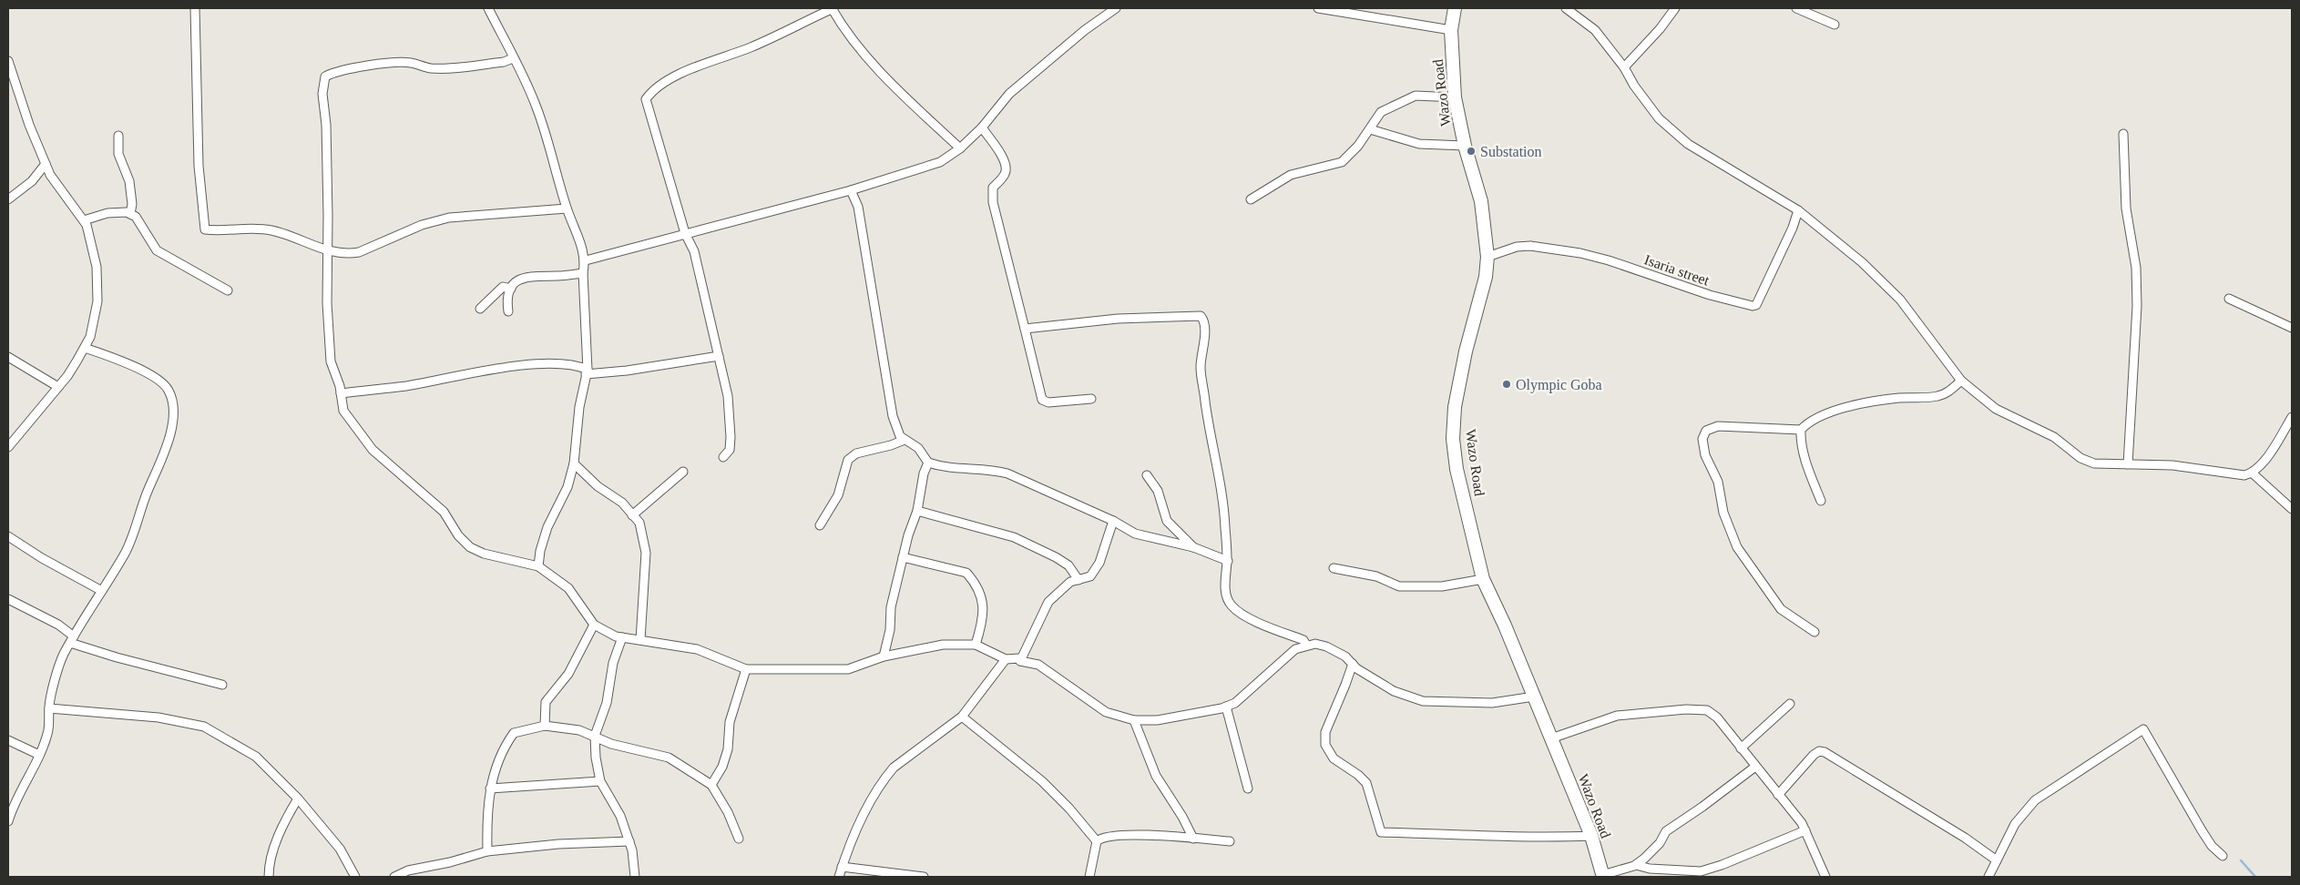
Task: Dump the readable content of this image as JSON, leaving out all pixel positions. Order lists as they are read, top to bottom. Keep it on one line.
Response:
{"streets":{"main road":["Wazo Road"],"street":["Isaria street"]},"crossings":[["Wazo Road","Isaria street"]],"places":["Substation","Olympic Goba"]}
